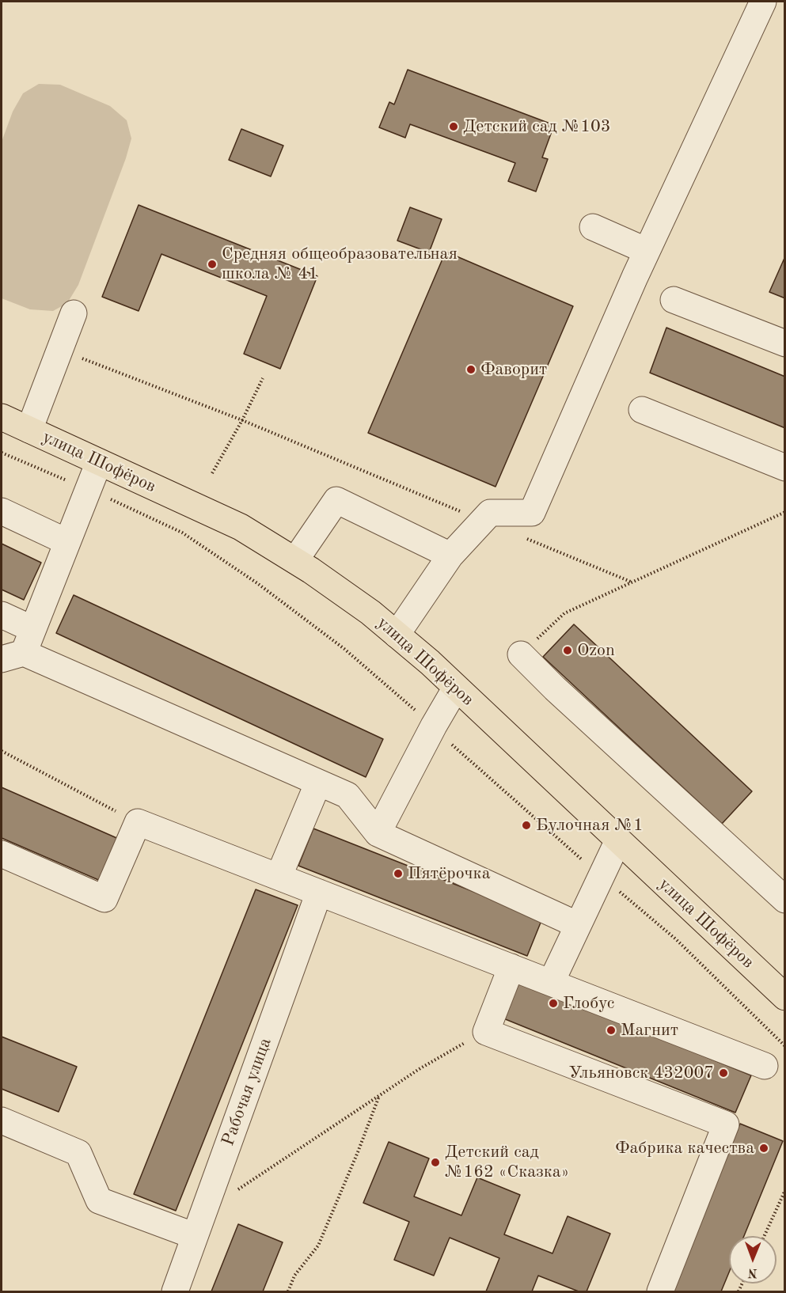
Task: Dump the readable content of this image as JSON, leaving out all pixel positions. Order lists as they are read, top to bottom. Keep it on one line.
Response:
{"streets":{"main road":["улица Шофёров"],"lane":["Рабочая улица"]},"places":["Детский сад №103","Средняя общеобразовательная школа № 41","Фаворит","Ozon","Булочная №1","Пятёрочка","Глобус","Магнит","Ульяновск 432007","Фабрика качества","Детский сад №162 «Сказка»"],"north":"bottom"}
